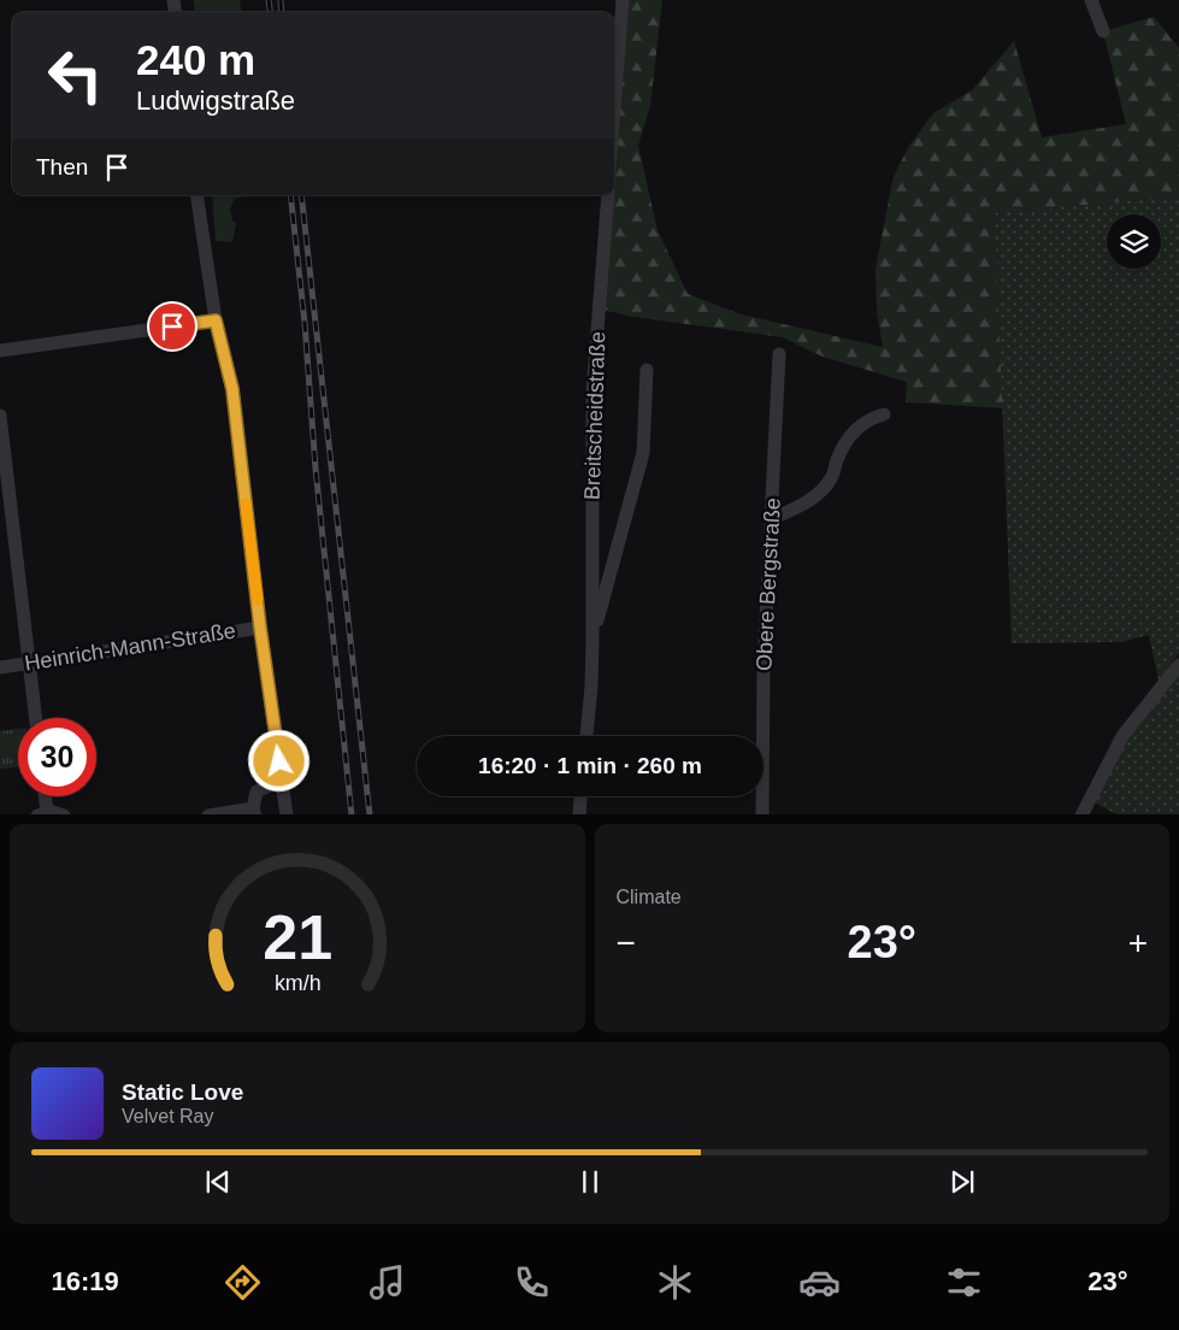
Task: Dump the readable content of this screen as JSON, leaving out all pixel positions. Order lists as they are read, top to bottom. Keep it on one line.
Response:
{"streets":{"street":["Breitscheidstraße","Obere Bergstraße","Heinrich-Mann-Straße"]},"page":{"turn":["240 m","Ludwigstraße"],"then":"Then","limit":"30","trip":"16:20 · 1 min · 260 m","tile":"Climate","heat":["−","23°","+"],"song":["Static Love","Velvet Ray"],"tabs":["16:19","23°"],"gauge":["21","km/h"]}}
